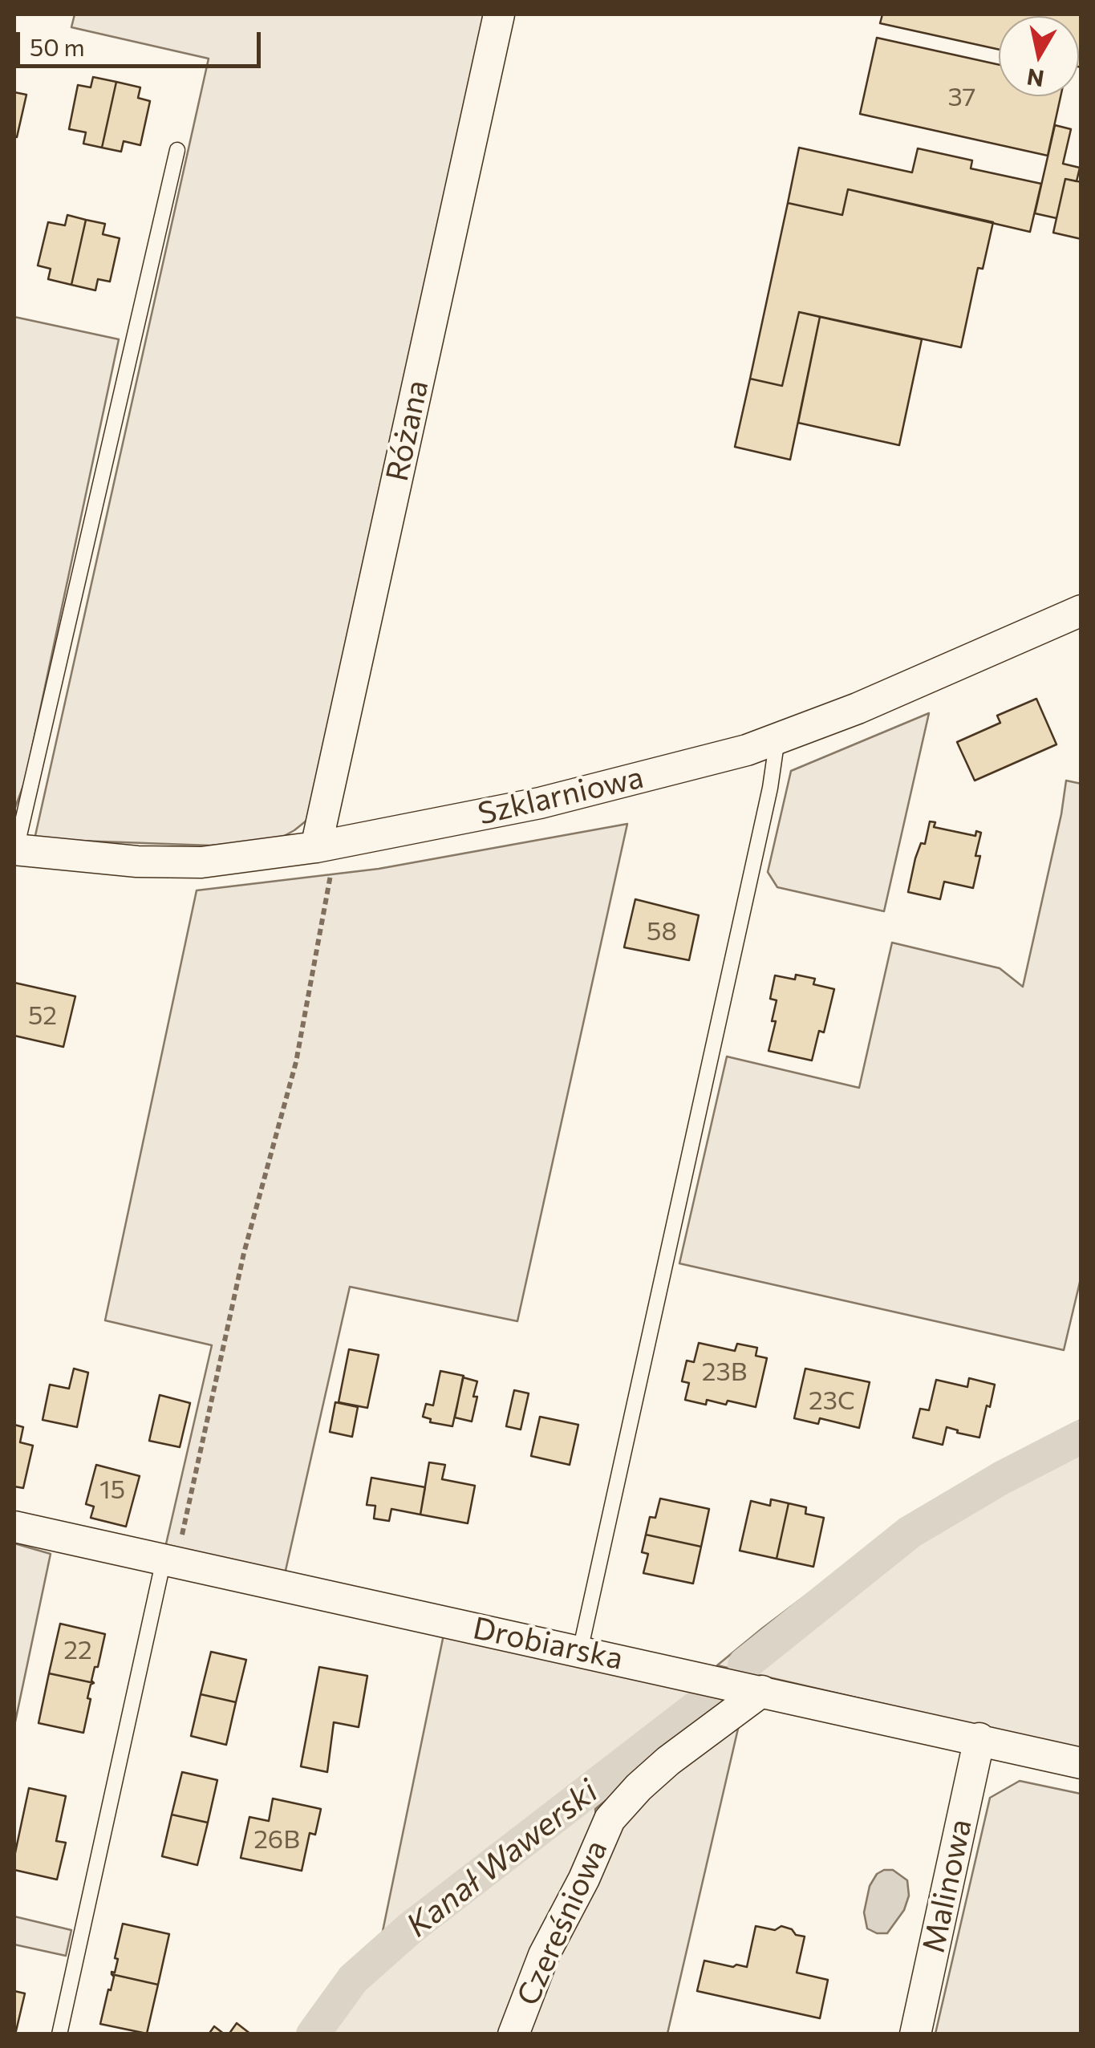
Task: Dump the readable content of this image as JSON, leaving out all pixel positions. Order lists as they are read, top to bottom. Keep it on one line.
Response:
{"streets":{"street":["Różana","Szklarniowa","Drobiarska","Malinowa","Czereśniowa"]},"crossings":[["Różana","Szklarniowa"],["Drobiarska","Malinowa"],["Drobiarska","Czereśniowa"]],"water":["Kanał Wawerski"],"house_numbers":["37","58","52","23B","23C","15","22","26B"],"scale_bar":"50 m","north":"bottom"}
